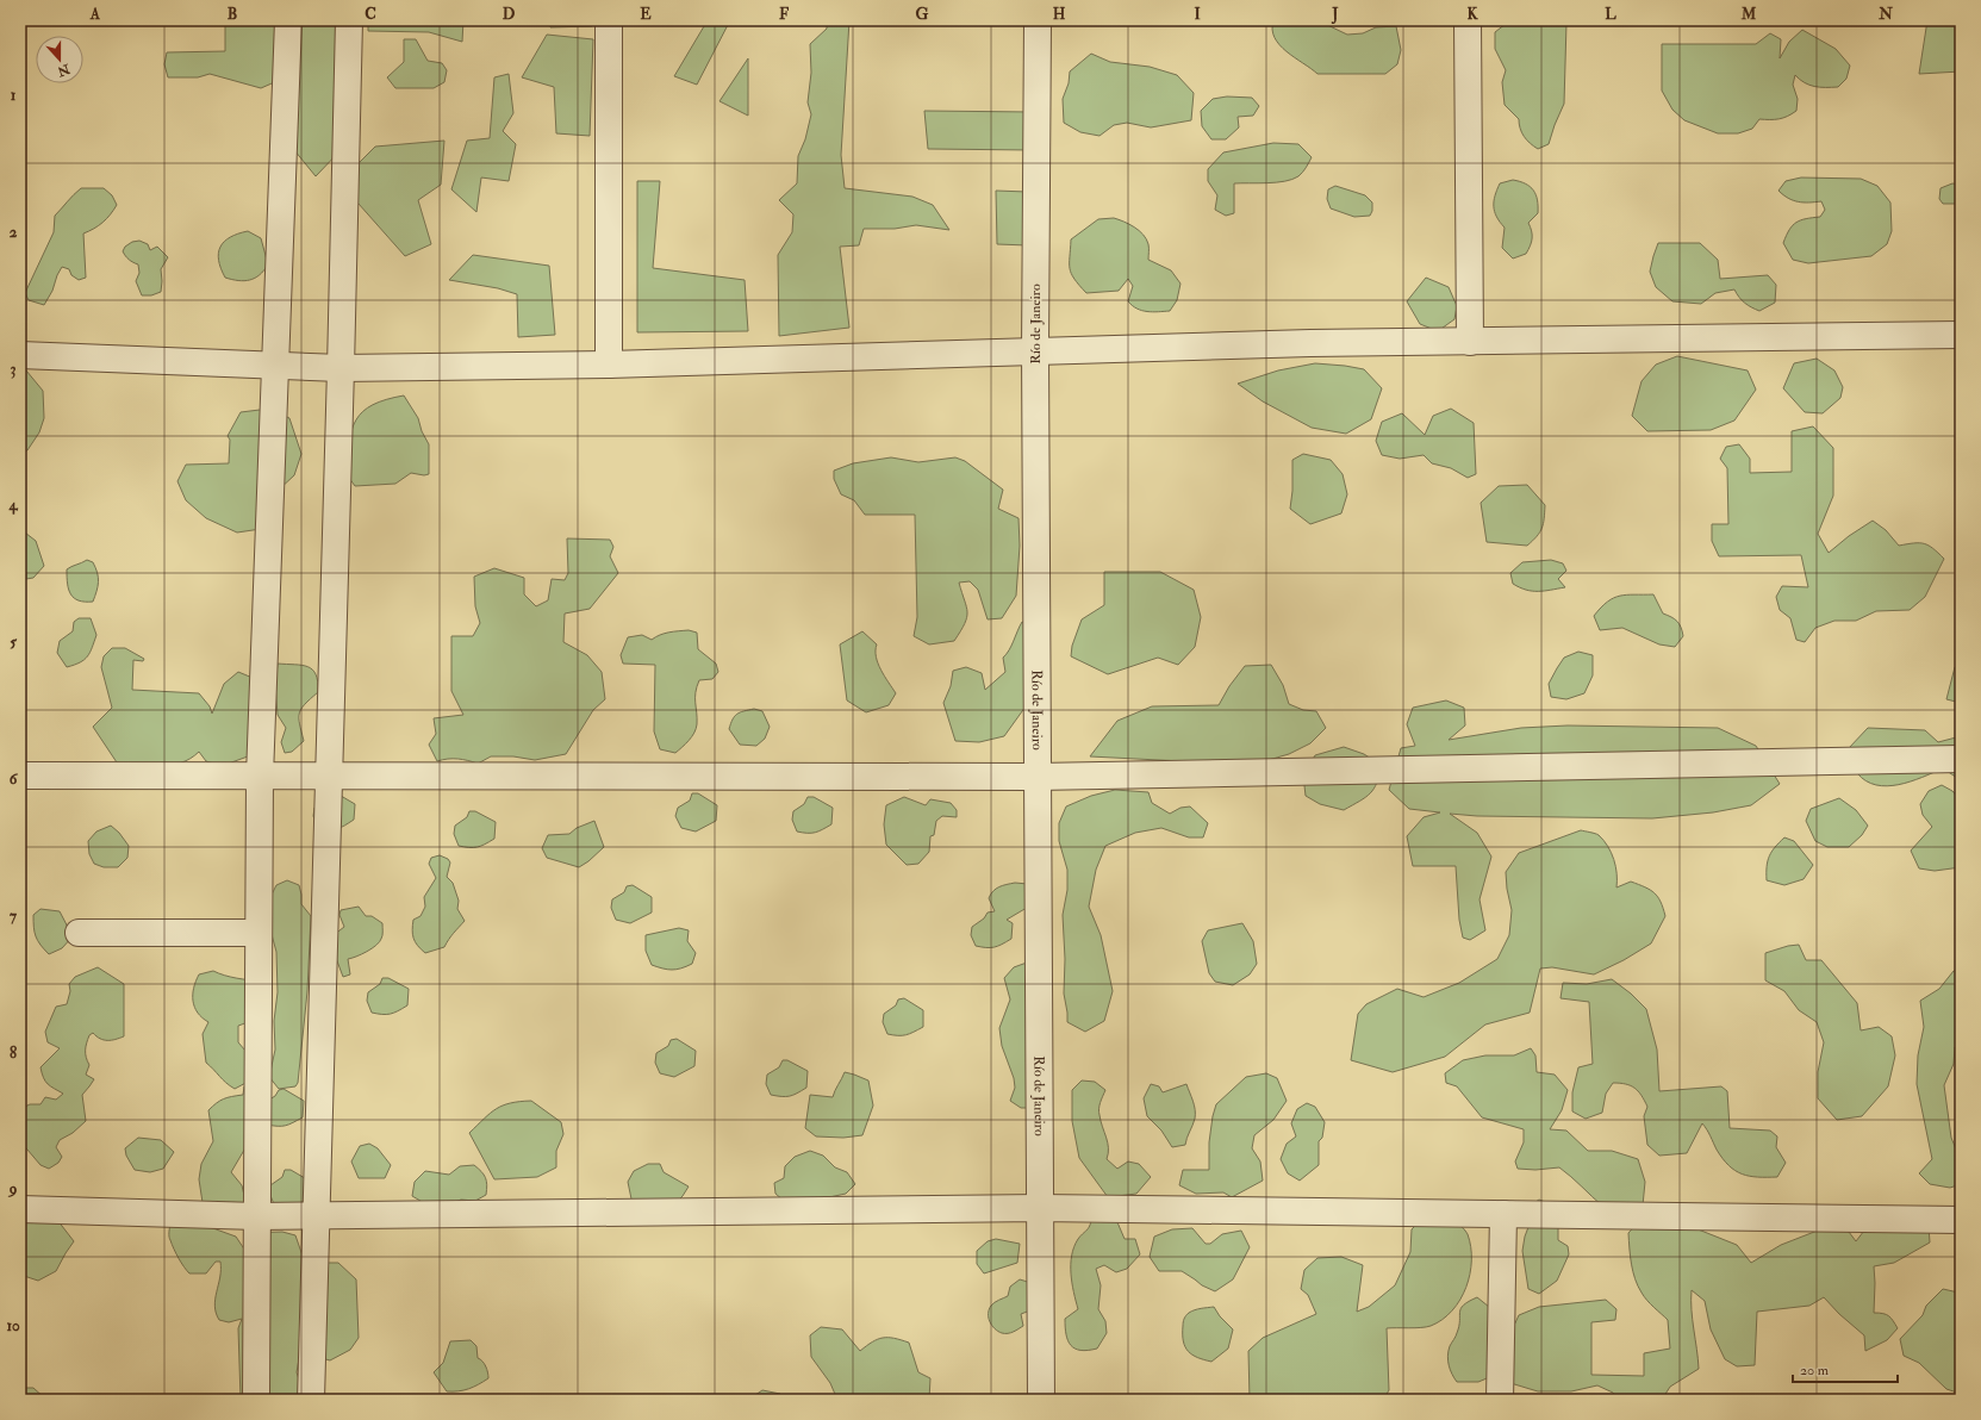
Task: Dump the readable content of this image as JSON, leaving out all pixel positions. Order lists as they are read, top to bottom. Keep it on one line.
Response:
{"streets":{"street":["Río de Janeiro"]},"scale_bar":"20 m","north":"bottom","grid":{"columns":["A","B","C","D","E","F","G","H","I","J","K","L","M","N"],"rows":["1","2","3","4","5","6","7","8","9","10"]}}
